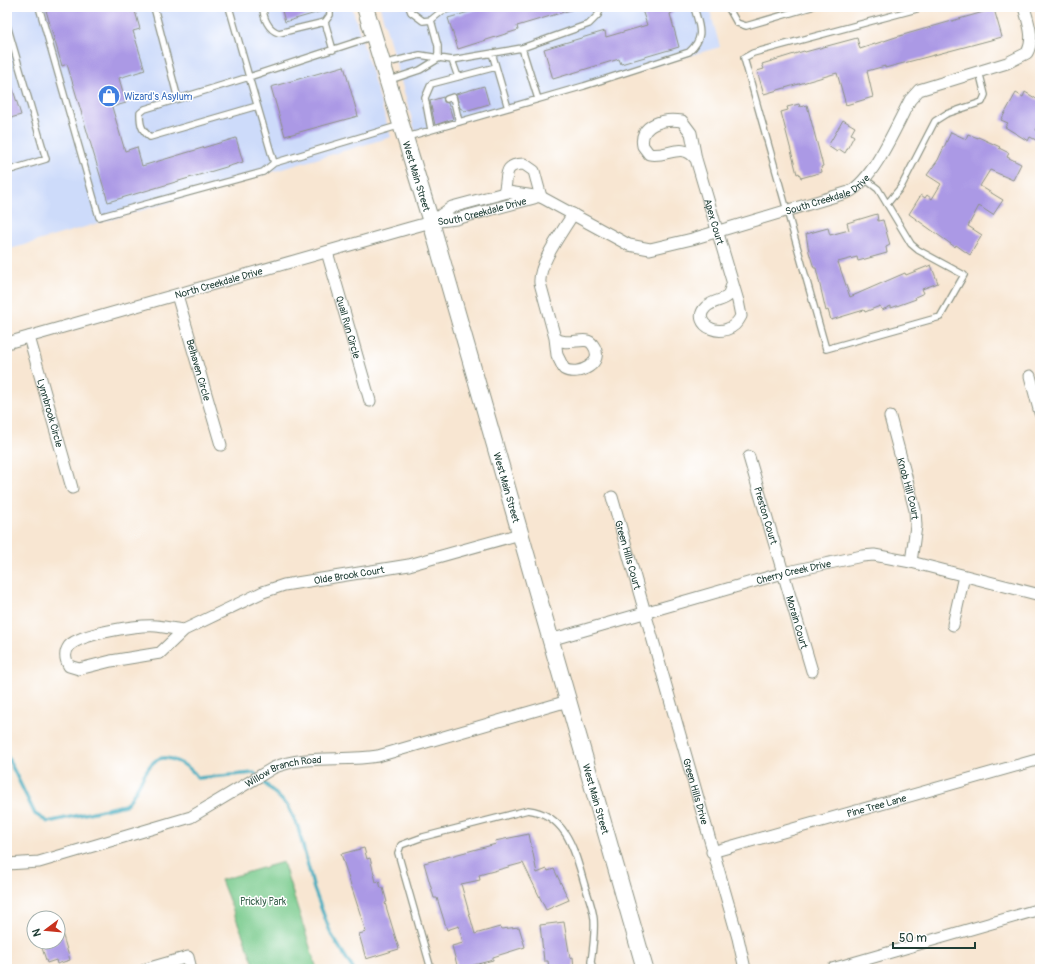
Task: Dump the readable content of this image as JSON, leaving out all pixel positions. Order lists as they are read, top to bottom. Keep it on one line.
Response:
{"streets":{"main road":["West Main Street"],"street":["South Creekdale Drive","Apex Court","North Creekdale Drive","Quail Run Circle","Belhaven Circle","Lynnbrook Circle","Knob Hill Court","Preston Court","Green Hills Court","Cherry Creek Drive","Olde Brook Court","Morain Court","Willow Branch Road","Green Hills Drive","Pine Tree Lane"]},"crossings":[["West Main Street","South Creekdale Drive"],["West Main Street","North Creekdale Drive"],["West Main Street","Cherry Creek Drive"],["West Main Street","Olde Brook Court"],["West Main Street","Willow Branch Road"],["South Creekdale Drive","Apex Court"],["South Creekdale Drive","North Creekdale Drive"],["North Creekdale Drive","Quail Run Circle"],["North Creekdale Drive","Belhaven Circle"],["North Creekdale Drive","Lynnbrook Circle"],["Knob Hill Court","Cherry Creek Drive"],["Preston Court","Cherry Creek Drive"],["Preston Court","Morain Court"],["Green Hills Court","Cherry Creek Drive"],["Green Hills Court","Green Hills Drive"],["Cherry Creek Drive","Morain Court"],["Cherry Creek Drive","Green Hills Drive"],["Green Hills Drive","Pine Tree Lane"]],"parks":["Prickly Park"],"places":{"shop":["Wizard's Asylum"]},"scale_bar":"50 m","north":"left"}
